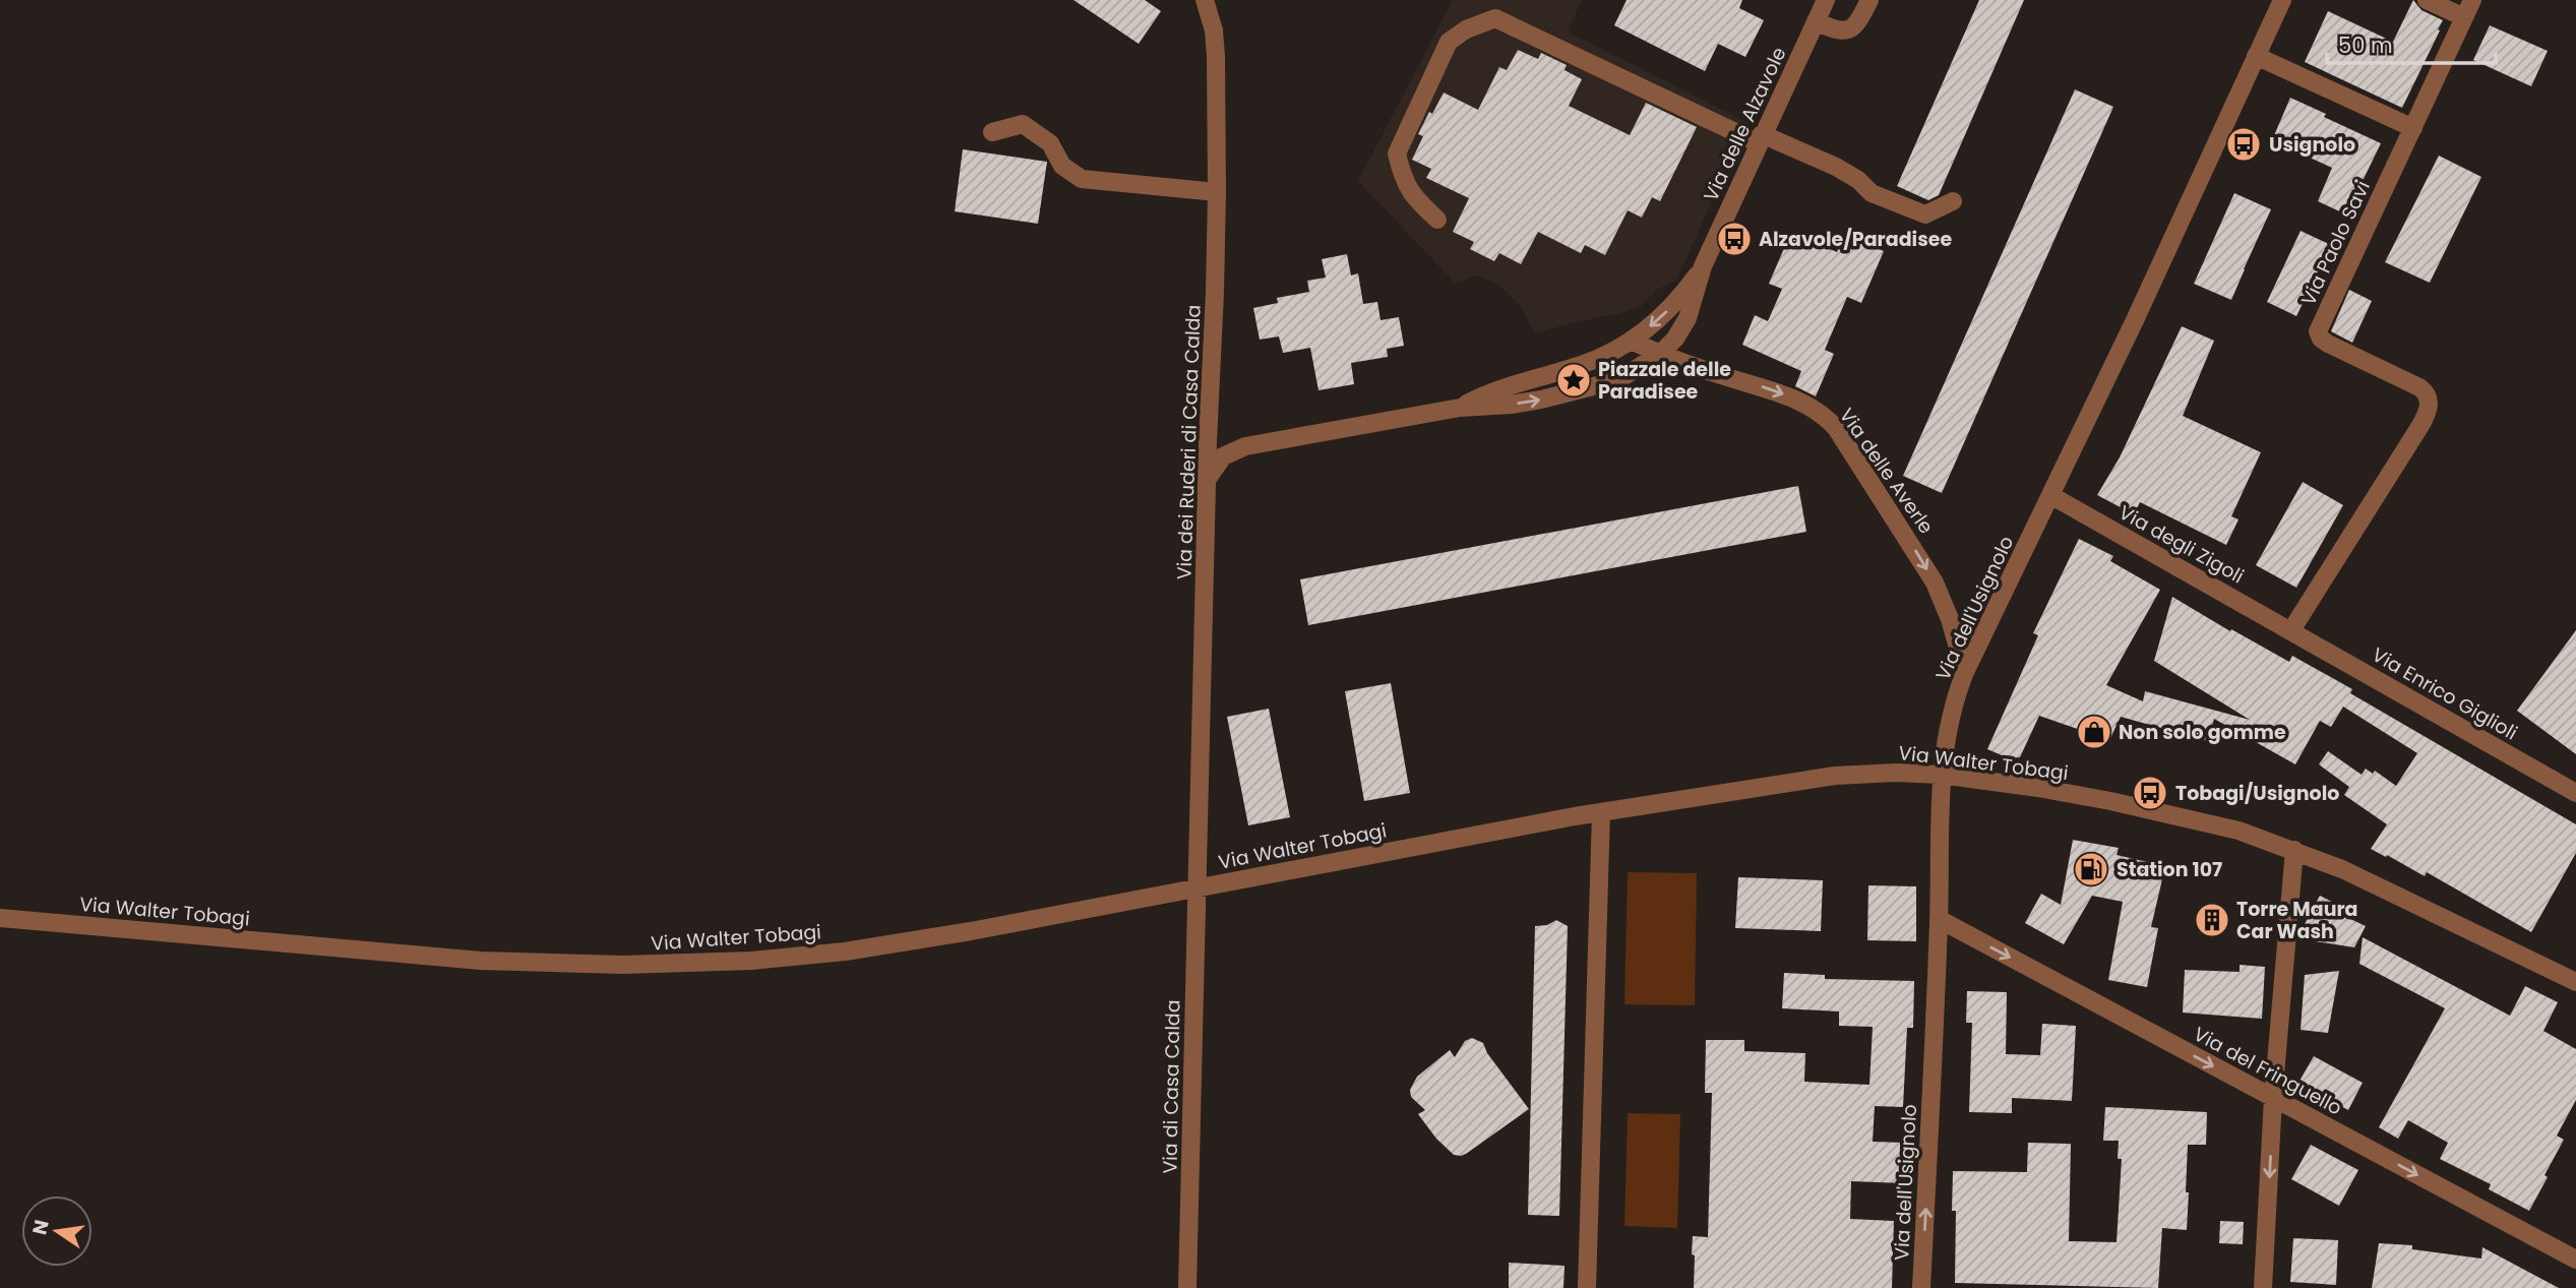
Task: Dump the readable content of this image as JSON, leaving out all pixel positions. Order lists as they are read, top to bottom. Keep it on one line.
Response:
{"streets":{"street":["Via delle Alzavole","Via Paolo Savi","Via dei Ruderi di Casa Calda","Via delle Averle","Via degli Zigoli","Via dell'Usignolo","Via Enrico Giglioli","Via Walter Tobagi","Via del Fringuello","Via di Casa Calda"]},"crossings":[["Via Paolo Savi","Via degli Zigoli"],["Via Paolo Savi","Via Enrico Giglioli"],["Via dei Ruderi di Casa Calda","Via Walter Tobagi"],["Via dei Ruderi di Casa Calda","Via di Casa Calda"],["Via delle Averle","Via dell'Usignolo"],["Via degli Zigoli","Via dell'Usignolo"],["Via degli Zigoli","Via Enrico Giglioli"],["Via dell'Usignolo","Via Walter Tobagi"],["Via dell'Usignolo","Via del Fringuello"],["Via Walter Tobagi","Via di Casa Calda"]],"one_way":["Via delle Averle","Via del Fringuello"],"places":{"bus stop":["Usignolo","Alzavole/Paradisee","Tobagi/Usignolo"],"place":["Piazzale delle Paradisee"],"shop":["Non solo gomme"],"fuel station":["Station 107"],"building":["Torre Maura Car Wash"]},"scale_bar":"50 m","north":"left"}
